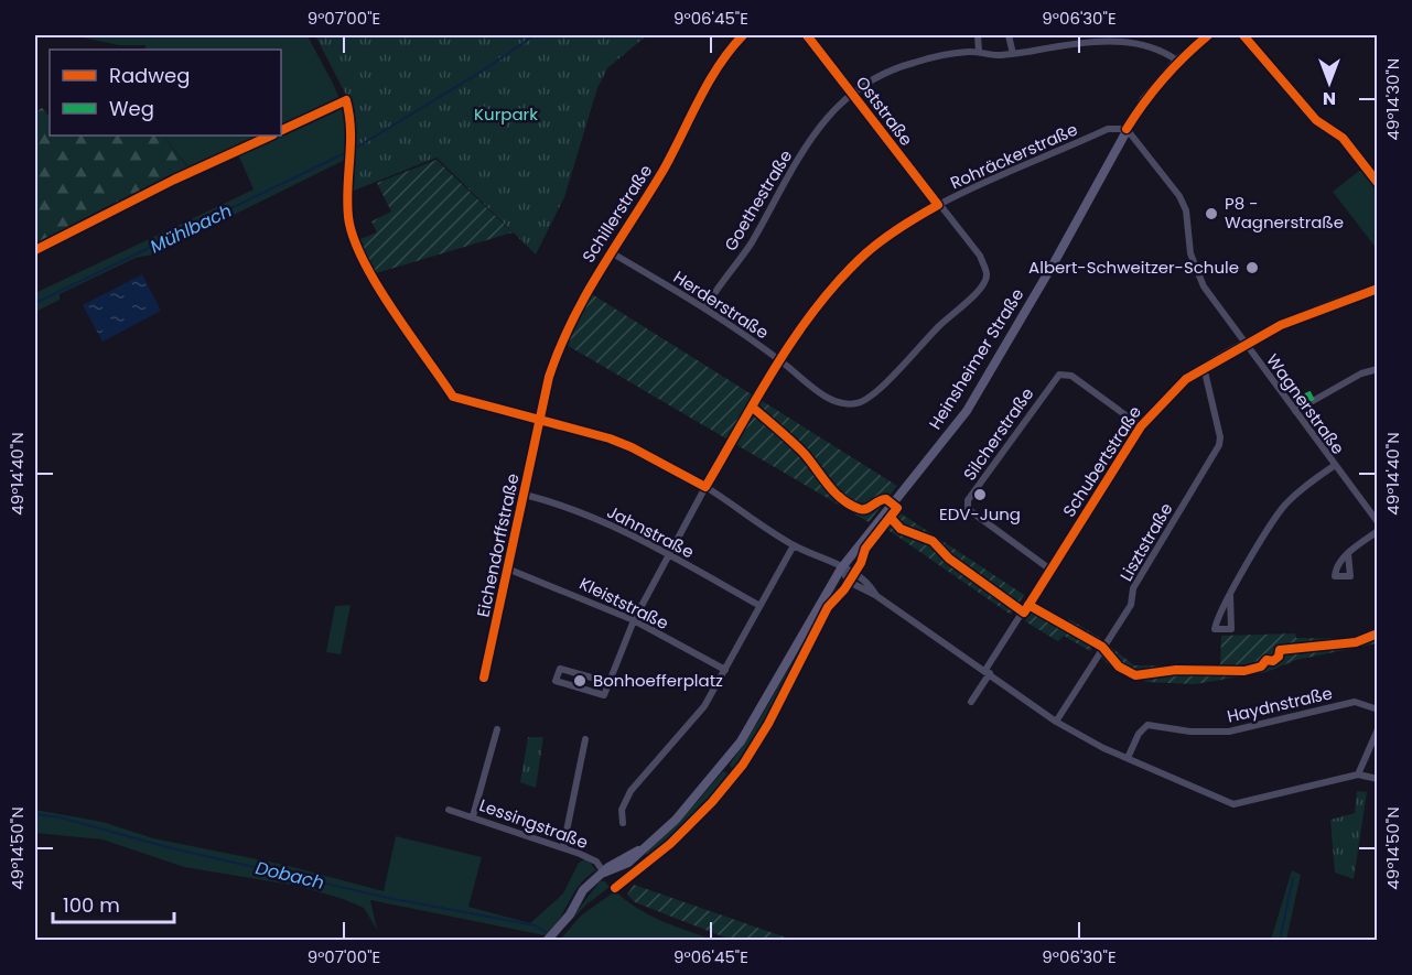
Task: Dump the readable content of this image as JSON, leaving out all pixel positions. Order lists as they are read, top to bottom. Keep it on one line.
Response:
{"streets":{"street":["Oststraße","Rohräckerstraße","Goethestraße","Schillerstraße","Herderstraße","Heinsheimer Straße","Wagnerstraße","Silcherstraße","Schubertstraße","Jahnstraße","Lisztstraße","Eichendorffstraße","Kleiststraße","Haydnstraße","Lessingstraße"]},"crossings":[["Oststraße","Rohräckerstraße"],["Oststraße","Goethestraße"],["Oststraße","Herderstraße"],["Rohräckerstraße","Herderstraße"],["Rohräckerstraße","Heinsheimer Straße"],["Rohräckerstraße","Wagnerstraße"],["Goethestraße","Herderstraße"],["Goethestraße","Heinsheimer Straße"],["Schillerstraße","Herderstraße"],["Schillerstraße","Eichendorffstraße"],["Heinsheimer Straße","Wagnerstraße"],["Heinsheimer Straße","Lessingstraße"],["Wagnerstraße","Schubertstraße"],["Silcherstraße","Schubertstraße"],["Schubertstraße","Lisztstraße"],["Jahnstraße","Eichendorffstraße"],["Eichendorffstraße","Kleiststraße"]],"water":["Mühlbach","Dobach"],"parks":["Kurpark"],"places":["P8 - Wagnerstraße","Albert-Schweitzer-Schule","EDV-Jung","Bonhoefferplatz"],"legend":["Radweg","Weg"],"scale_bar":"100 m","north":"bottom","coordinates":["9°07'00\"E","9°06'45\"E","9°06'30\"E","49°14'30\"N","49°14'40\"N","49°14'50\"N"]}
